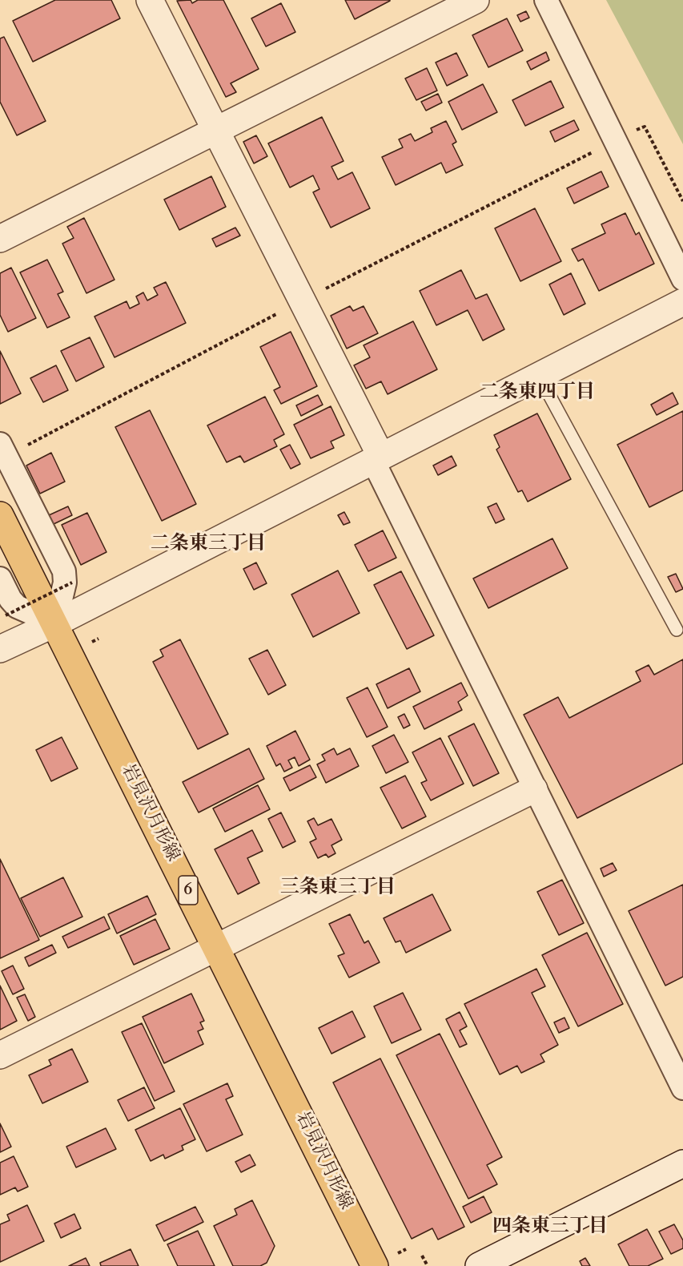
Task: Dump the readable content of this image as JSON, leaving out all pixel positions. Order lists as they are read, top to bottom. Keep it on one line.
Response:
{"streets":{"main road":["岩見沢月形線","6"]},"districts":["二条東四丁目","二条東三丁目","三条東三丁目","四条東三丁目"]}
